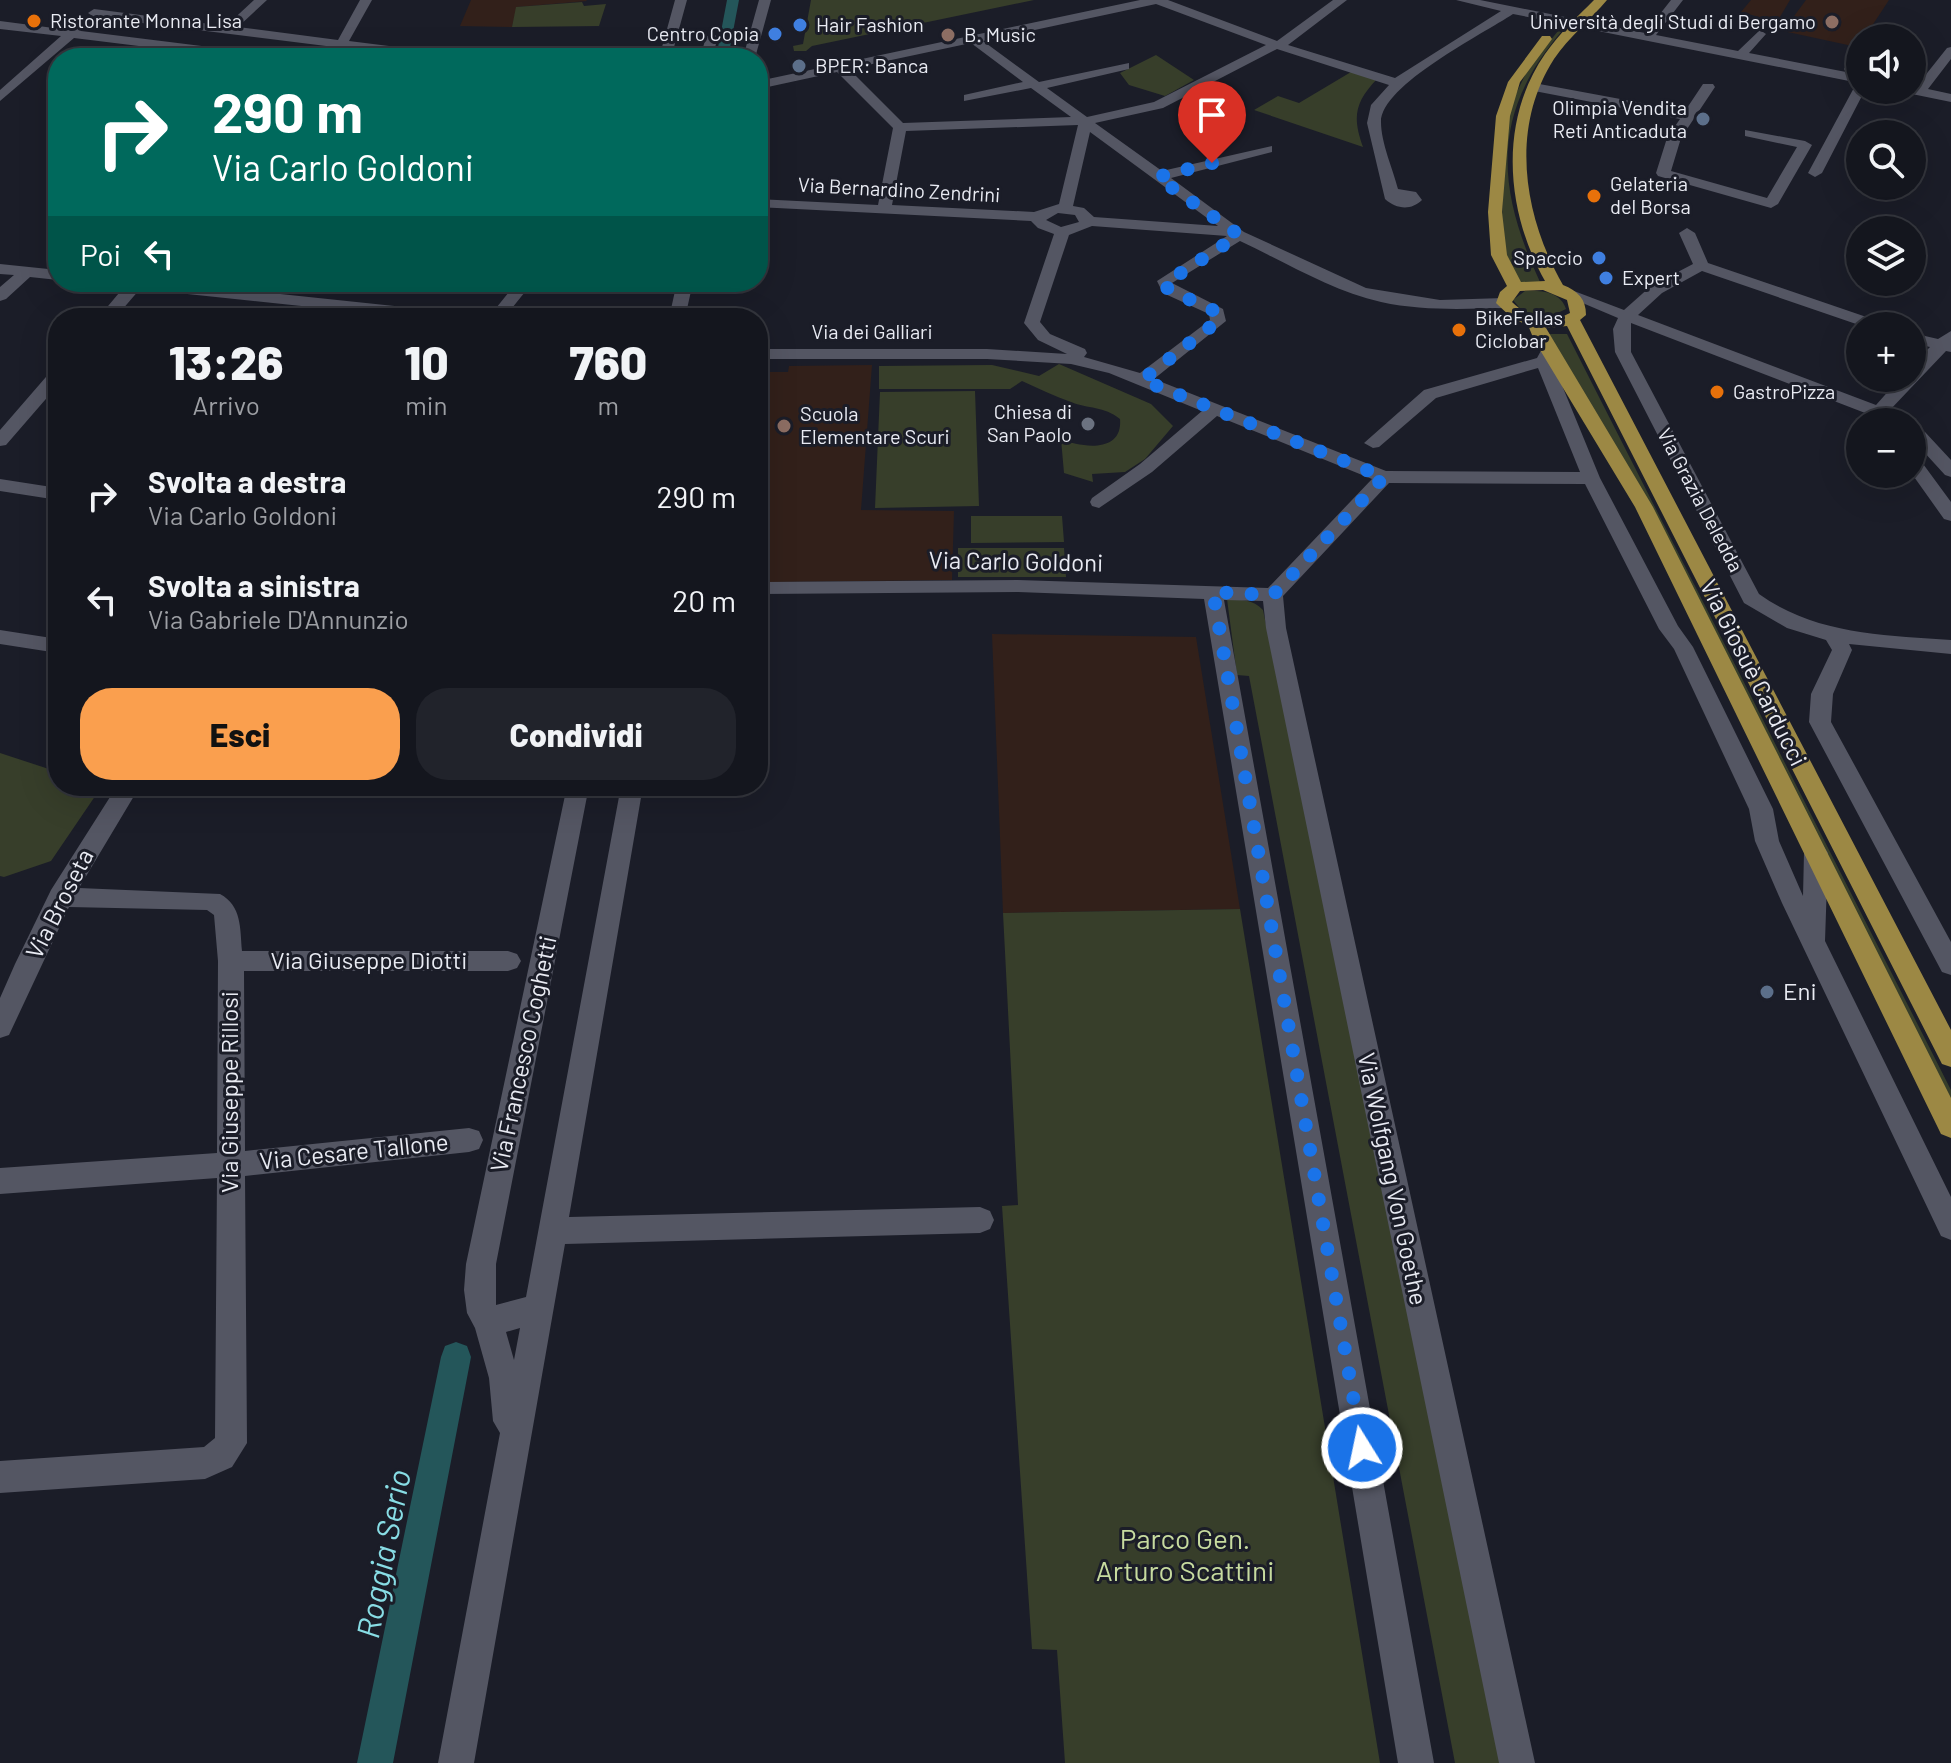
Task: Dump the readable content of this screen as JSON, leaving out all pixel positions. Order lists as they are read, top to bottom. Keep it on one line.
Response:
{"streets":{"main road":["Via Giosuè Carducci"],"street":["Via Bernardino Zendrini","Via dei Galliari","Via Grazia Deledda","Via Carlo Goldoni","Via Broseta","Via Giuseppe Diotti","Via Francesco Coghetti","Via Giuseppe Rillosi","Via Cesare Tallone","Via Wolfgang Von Goethe"]},"crossings":[["Via Carlo Goldoni","Via Wolfgang Von Goethe"],["Via Broseta","Via Giuseppe Rillosi"],["Via Giuseppe Diotti","Via Giuseppe Rillosi"],["Via Giuseppe Rillosi","Via Cesare Tallone"]],"water":["Roggia Serio"],"parks":["Parco Gen. Arturo Scattini"],"places":["Ristorante Monna Lisa","Università degli Studi di Bergamo","Hair Fashion","Centro Copia","B. Music","BPER: Banca","Olimpia Vendita Reti Anticaduta","Gelateria del Borsa","Spaccio","Expert","BikeFellas Ciclobar","GastroPizza","Chiesa di San Paolo","Scuola Elementare Scuri","Eni"],"page":{"map_buttons":["+","−"],"turn":["290 m","Via Carlo Goldoni"],"then":"Poi","eta":["13:26","Arrivo","10","min","760","m"],"list":[{"name":"Svolta a destra","note":"Via Carlo Goldoni","value":"290 m"},{"name":"Svolta a sinistra","note":"Via Gabriele D'Annunzio","value":"20 m"}],"buttons":["Esci","Condividi"]}}
